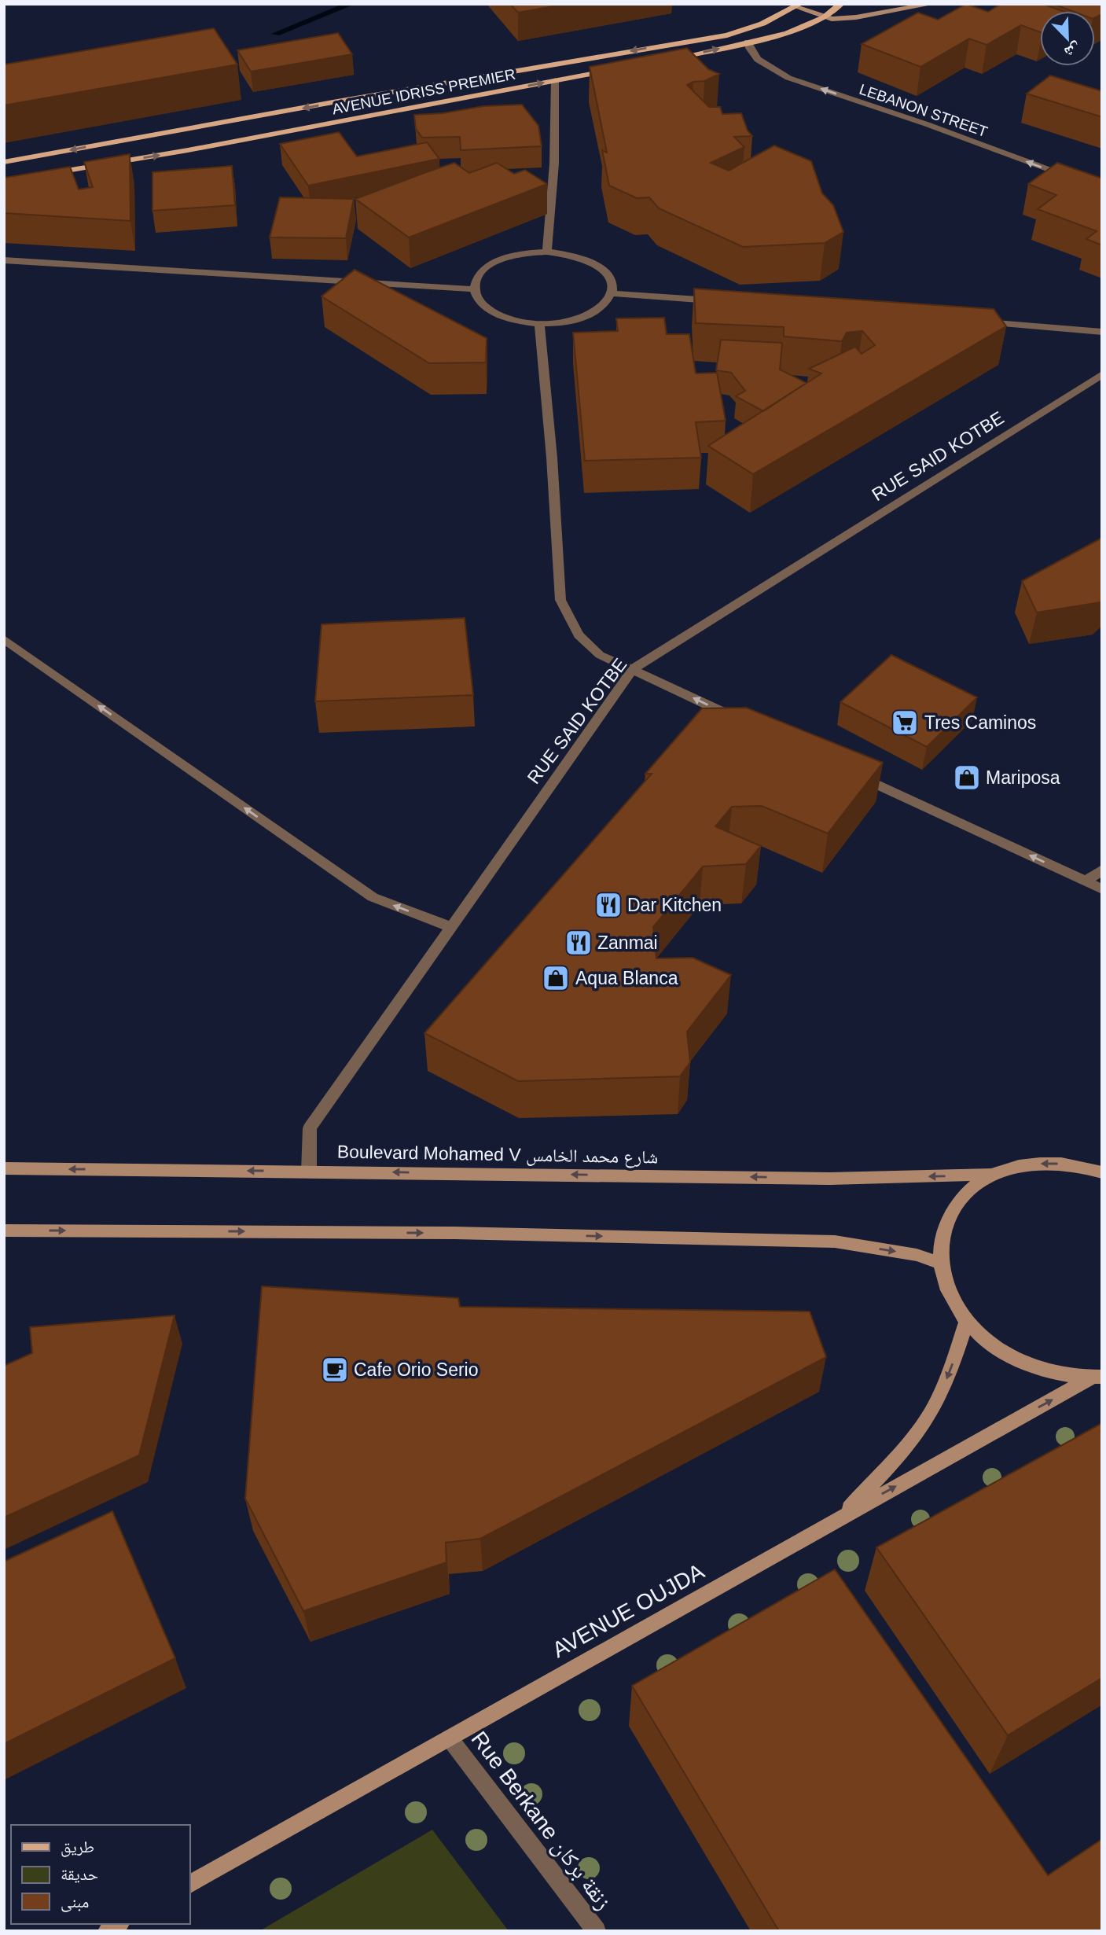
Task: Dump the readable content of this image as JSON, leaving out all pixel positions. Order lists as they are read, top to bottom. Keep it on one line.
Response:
{"streets":{"main road":["AVENUE IDRISS PREMIER","Boulevard Mohamed V شارع محمد الخامس","AVENUE OUJDA"],"street":["LEBANON STREET","RUE SAID KOTBE","Rue Berkane زنقة بركان"]},"crossings":[["RUE SAID KOTBE","Boulevard Mohamed V شارع محمد الخامس"],["AVENUE OUJDA","Rue Berkane زنقة بركان"]],"one_way":["LEBANON STREET"],"places":{"supermarket":["Tres Caminos"],"shop":["Mariposa","Aqua Blanca"],"restaurant":["Dar Kitchen","Zanmai"],"cafe":["Cafe Orio Serio"]},"legend":["طريق","حديقة","مبنى"],"north":"bottom right"}
